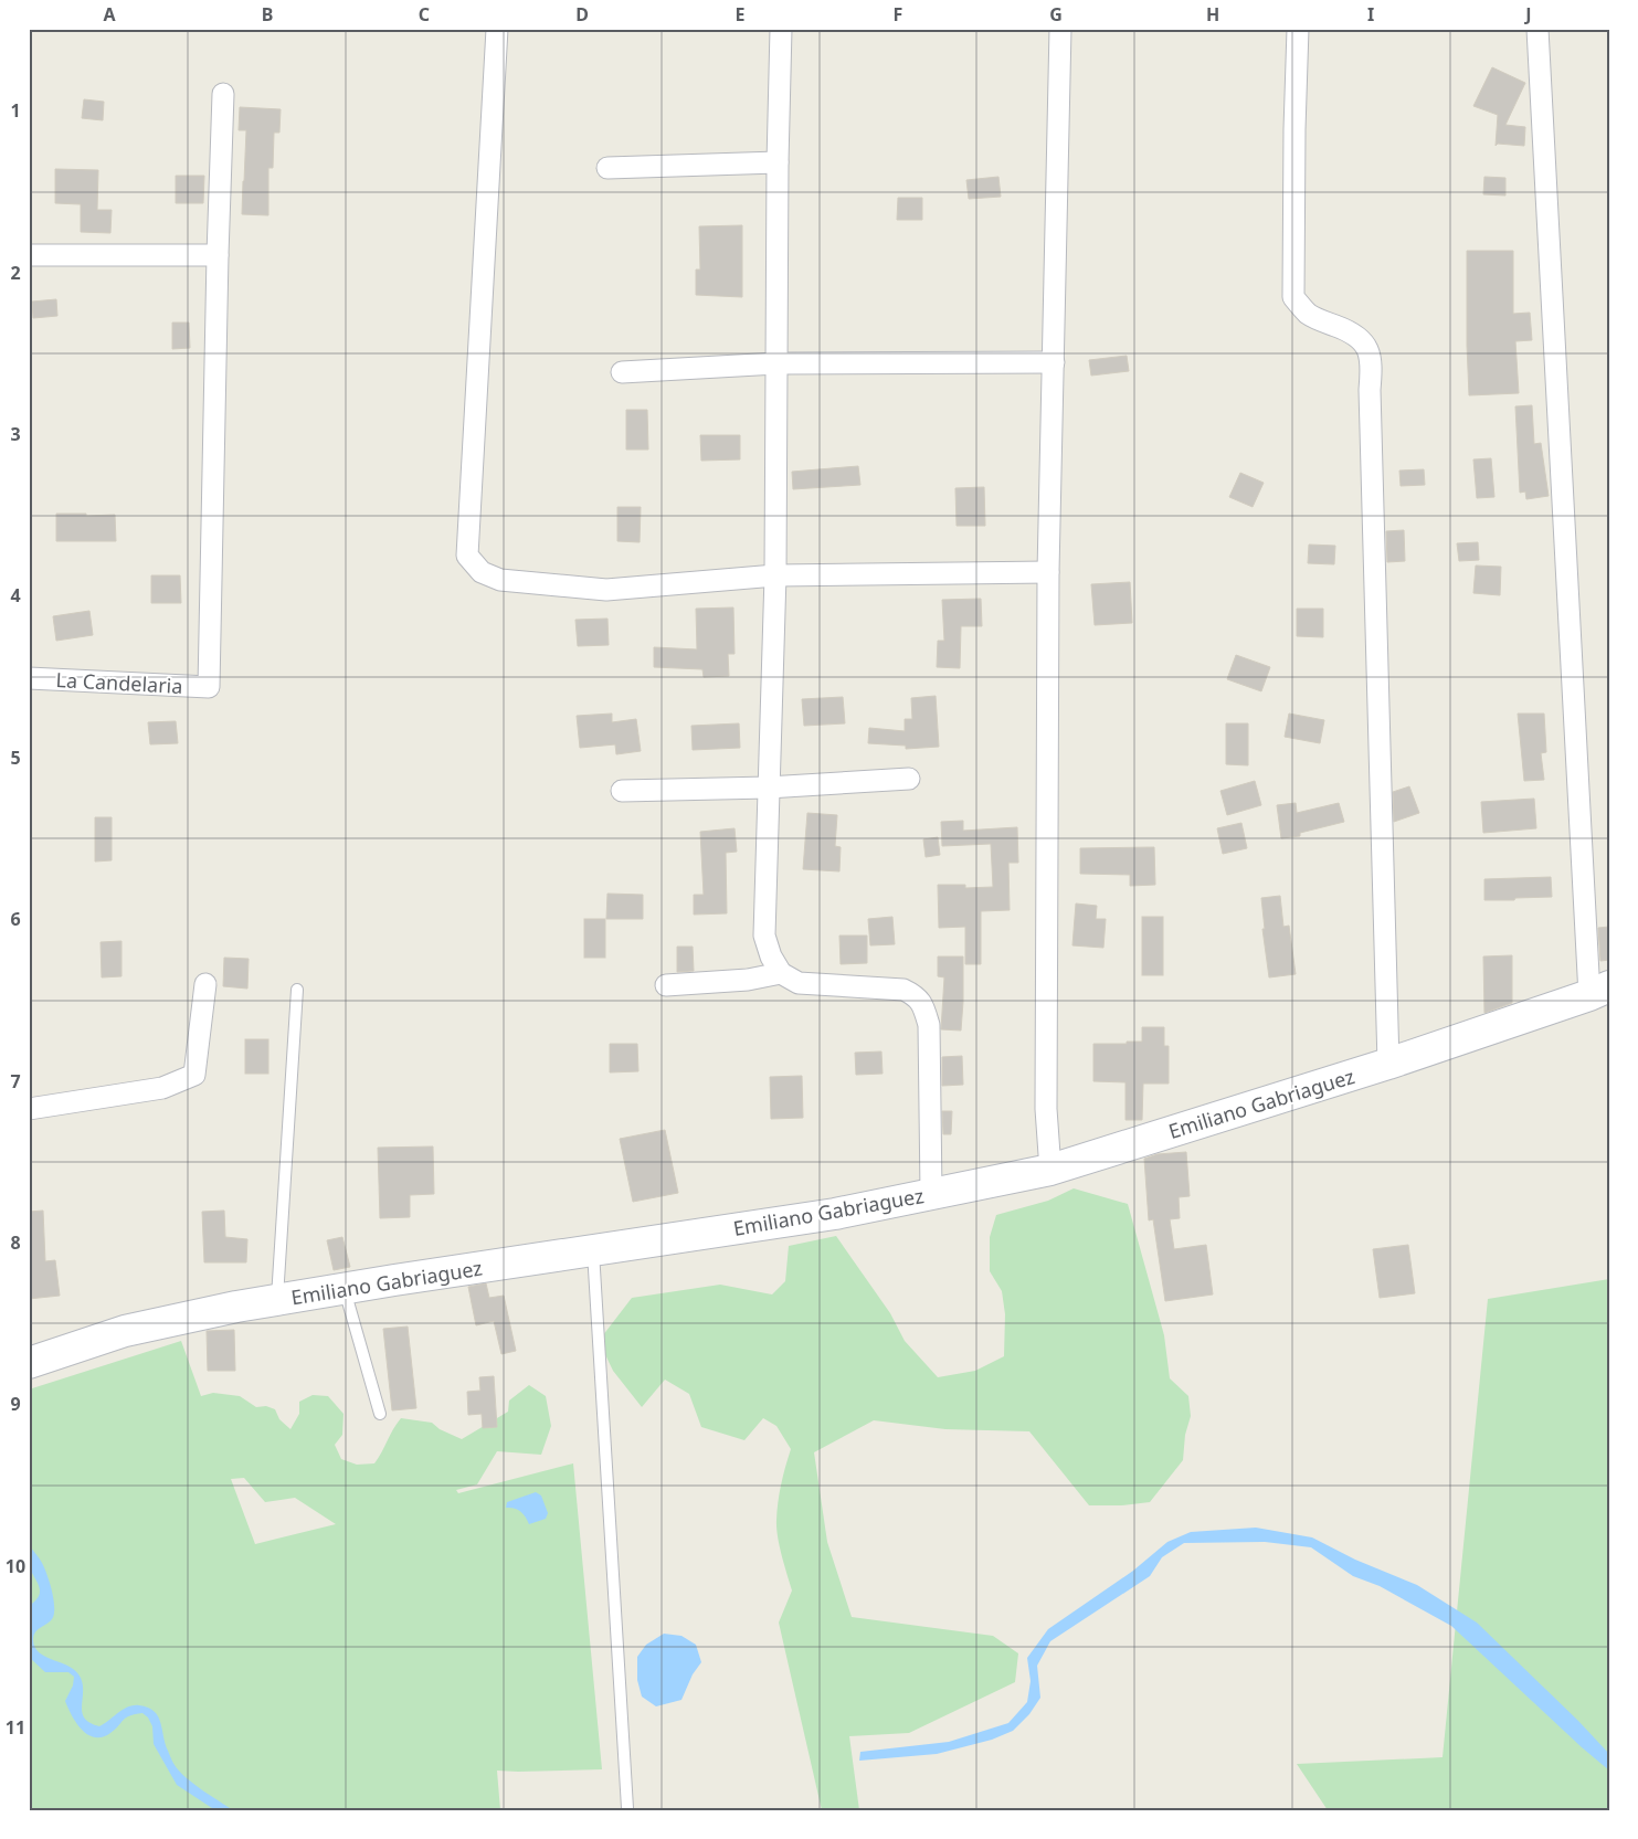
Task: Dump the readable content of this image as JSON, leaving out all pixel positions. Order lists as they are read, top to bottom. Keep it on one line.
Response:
{"streets":{"main road":["Emiliano Gabriaguez"],"street":["La Candelaria"]},"grid":{"columns":["A","B","C","D","E","F","G","H","I","J"],"rows":["1","2","3","4","5","6","7","8","9","10","11"]}}
